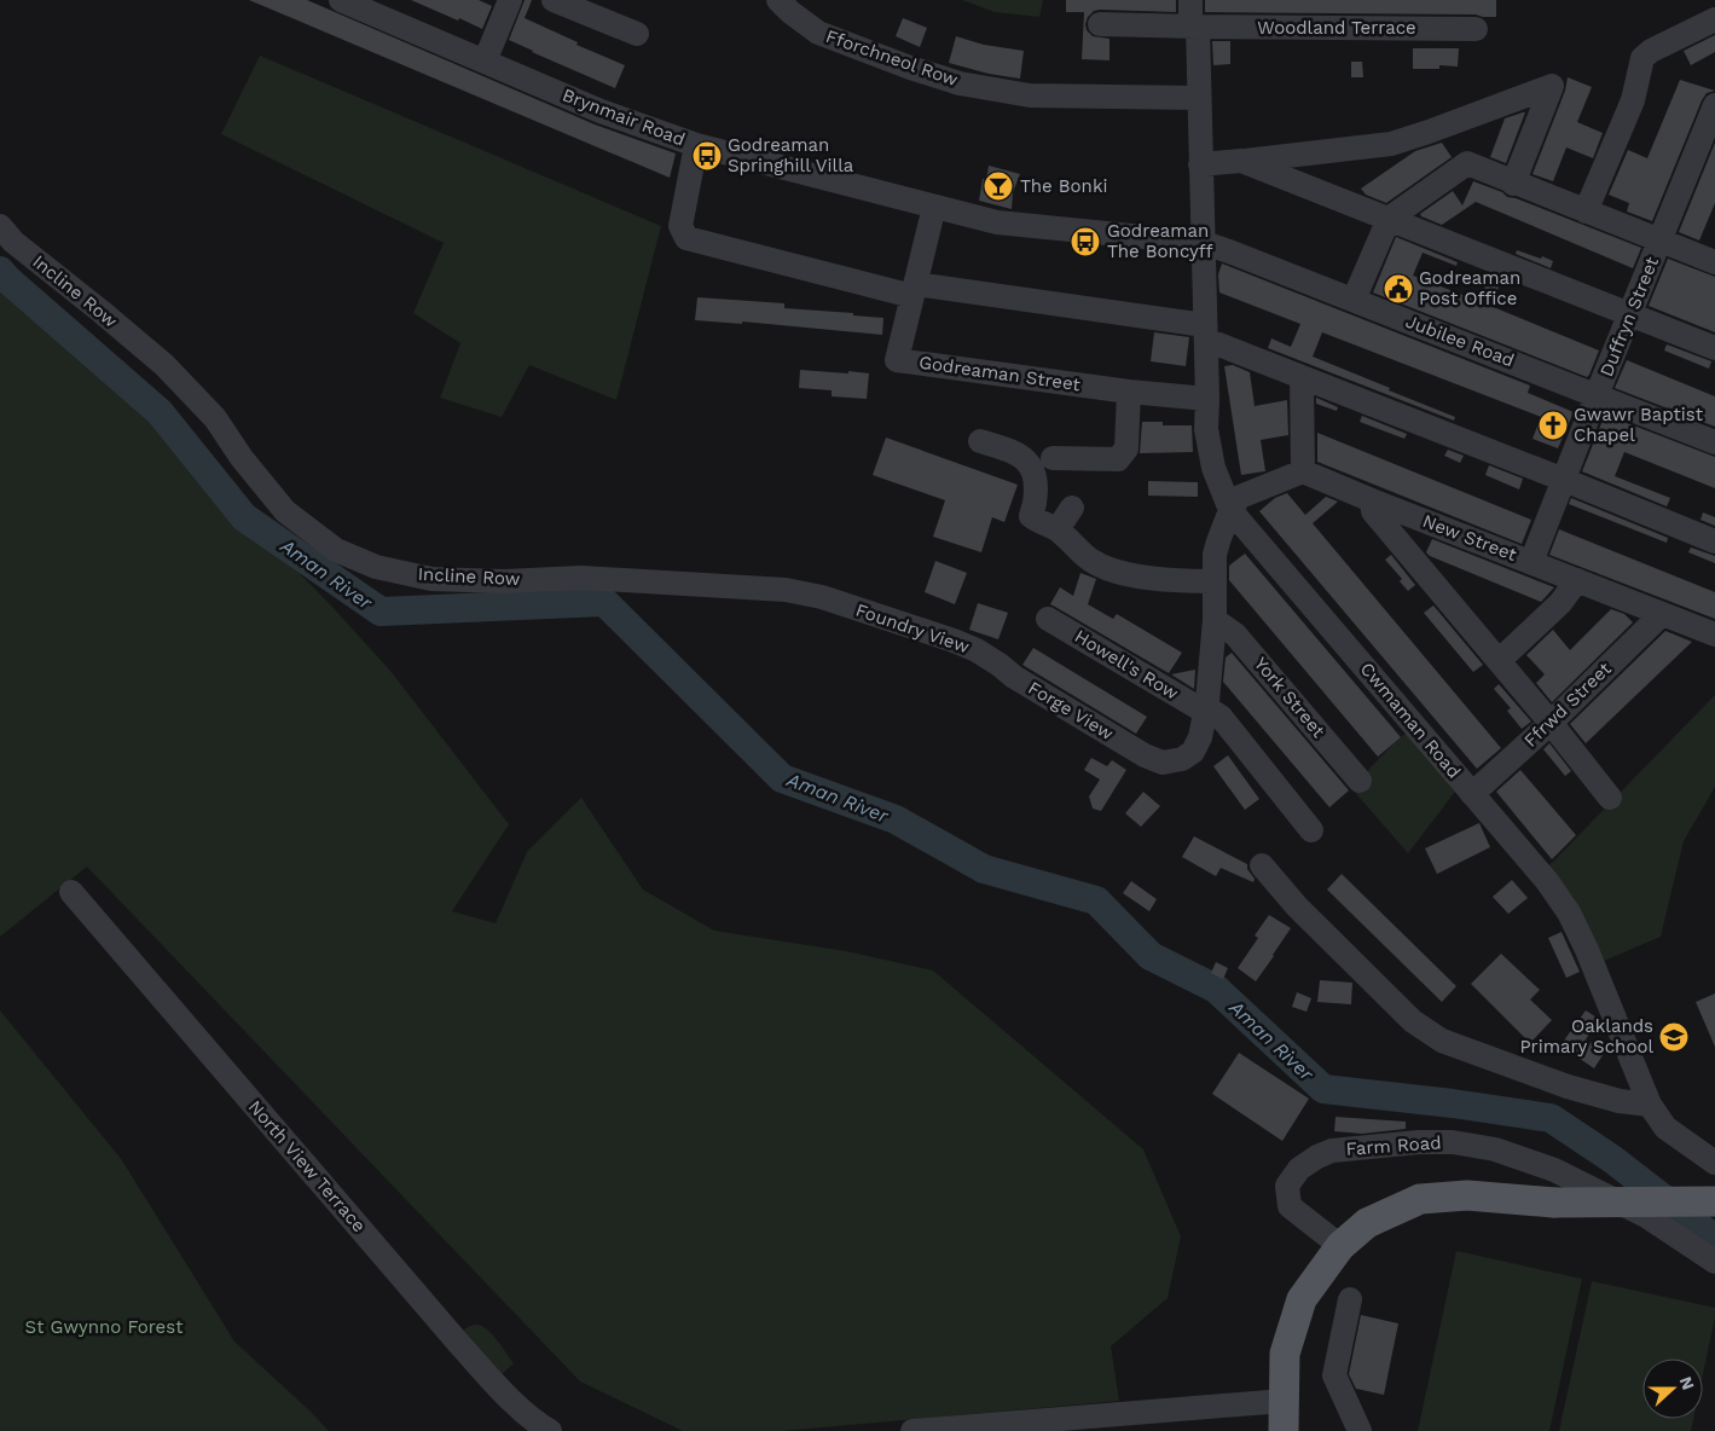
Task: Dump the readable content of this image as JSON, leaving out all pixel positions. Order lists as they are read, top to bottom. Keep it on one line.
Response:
{"streets":{"street":["Woodland Terrace","Fforchneol Row","Brynmair Road","Incline Row","Duffryn Street","Jubilee Road","Godreaman Street","New Street","Foundry View","Howell's Row","York Street","Ffrwd Street","Forge View","Cwmaman Road","Farm Road","North View Terrace"]},"crossings":[["Brynmair Road","Jubilee Road"],["Brynmair Road","Cwmaman Road"],["Incline Row","Foundry View"],["Duffryn Street","Jubilee Road"],["Duffryn Street","New Street"],["Jubilee Road","Cwmaman Road"],["Godreaman Street","Cwmaman Road"],["New Street","Ffrwd Street"],["Foundry View","Forge View"],["Howell's Row","Forge View"],["Ffrwd Street","Cwmaman Road"]],"water":["Aman River"],"parks":["St Gwynno Forest"],"places":{"bus stop":["Godreaman Springhill Villa","Godreaman The Boncyff"],"bar":["The Bonki"],"public building":["Godreaman Post Office"],"church":["Gwawr Baptist Chapel"],"school or university":["Oaklands Primary School"]},"north":"right"}
